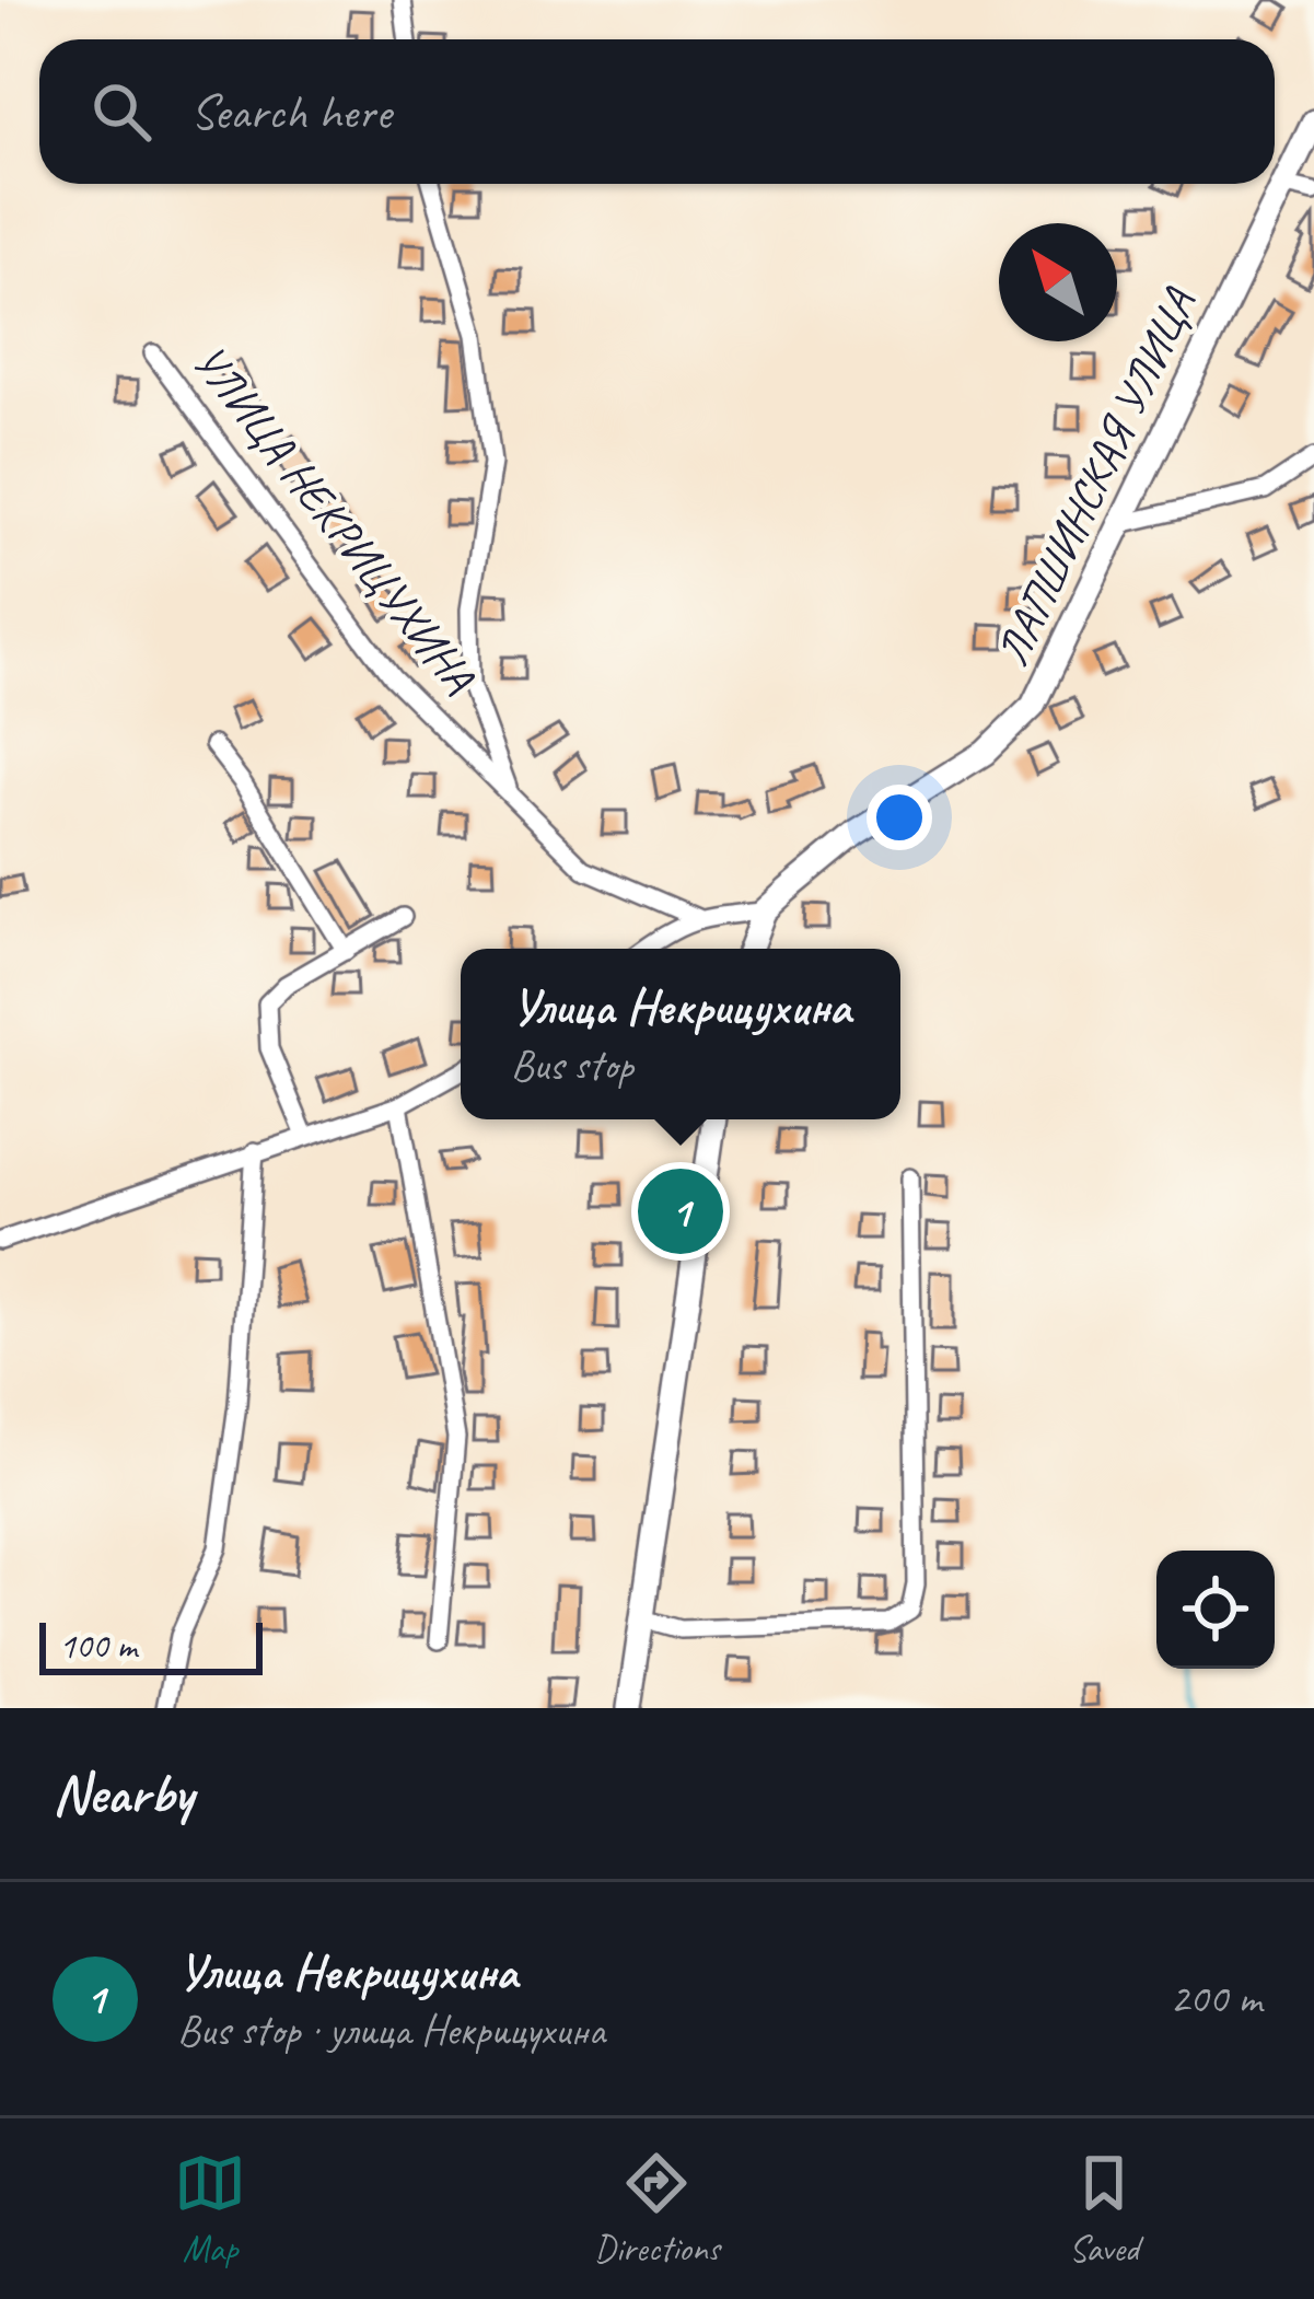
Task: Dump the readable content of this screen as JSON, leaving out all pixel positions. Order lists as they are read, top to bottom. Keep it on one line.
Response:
{"streets":{"street":["ЛАПШИНСКАЯ УЛИЦА","УЛИЦА НЕКРИЦУХИНА"]},"scale_bar":"100 m","north":"top left","page":{"search":"Search here","popup":["Улица Некрицухина","Bus stop"],"pins":"1","scale":"100 m","heading":"Nearby","list":[{"mark":"1","name":"Улица Некрицухина","note":"Bus stop · улица Некрицухина","value":"200 m"}],"nav":["Map","Directions","Saved"]}}
